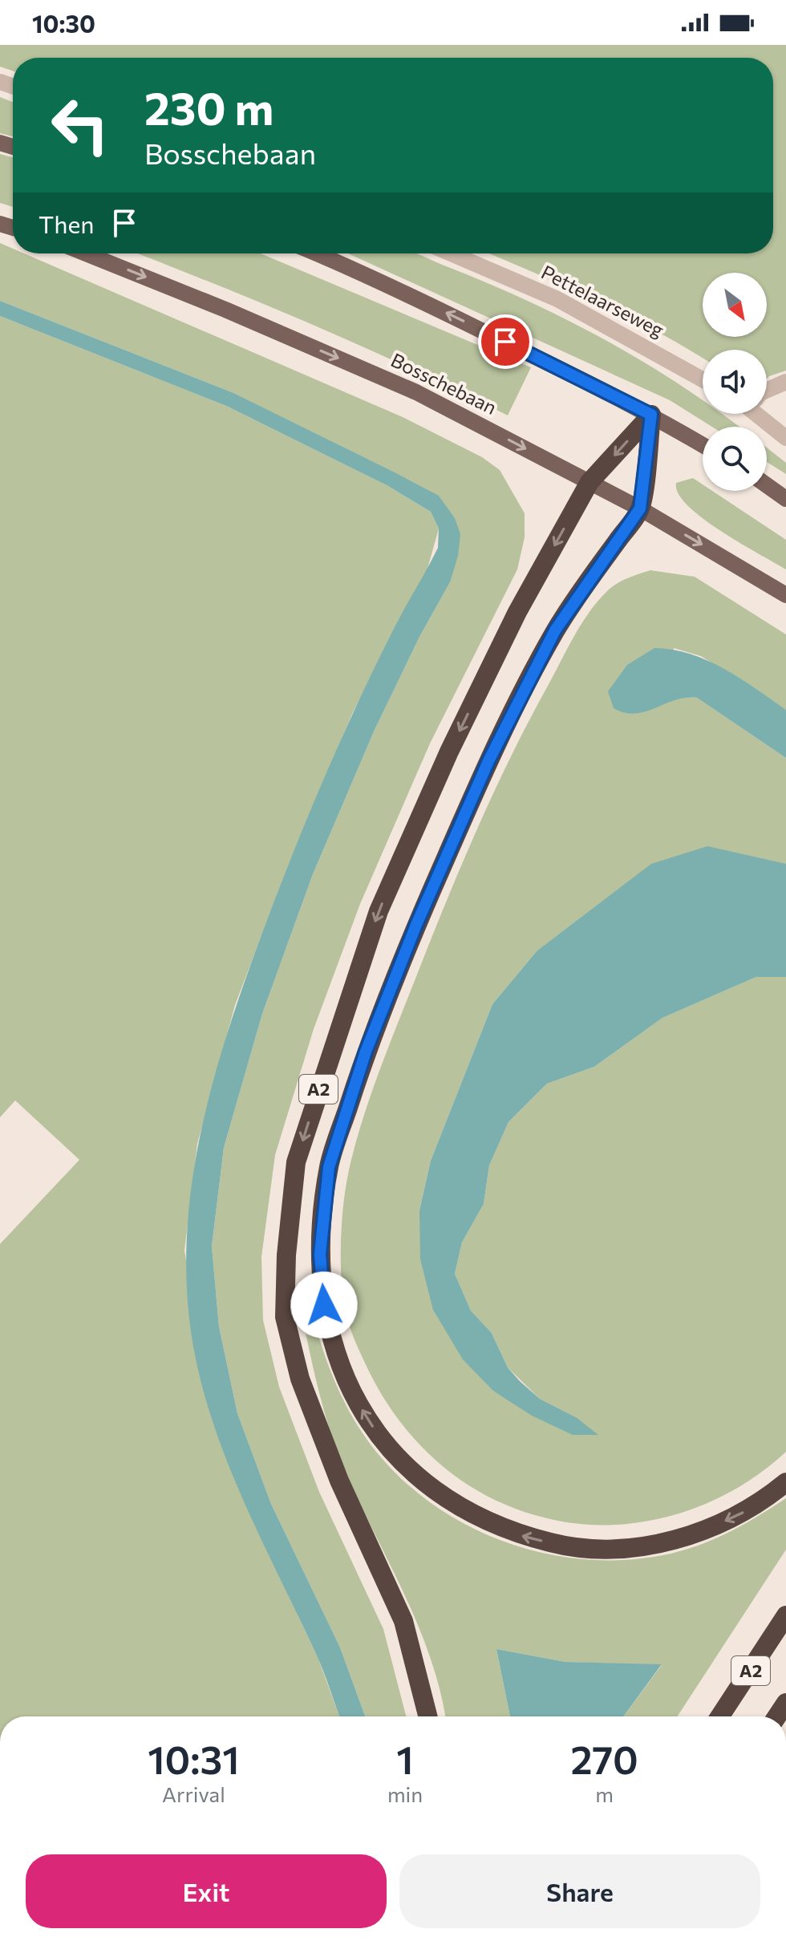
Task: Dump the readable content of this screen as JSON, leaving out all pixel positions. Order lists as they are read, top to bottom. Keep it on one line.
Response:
{"streets":{"highway":["A2"],"main road":["Bosschebaan"],"street":["Pettelaarseweg"]},"crossings":[["Bosschebaan","A2"]],"north":"bottom right","page":{"status":"10:30","turn":["230 m","Bosschebaan"],"then":"Then","eta":["10:31","Arrival","1","min","270","m"],"buttons":["Exit","Share"]}}
